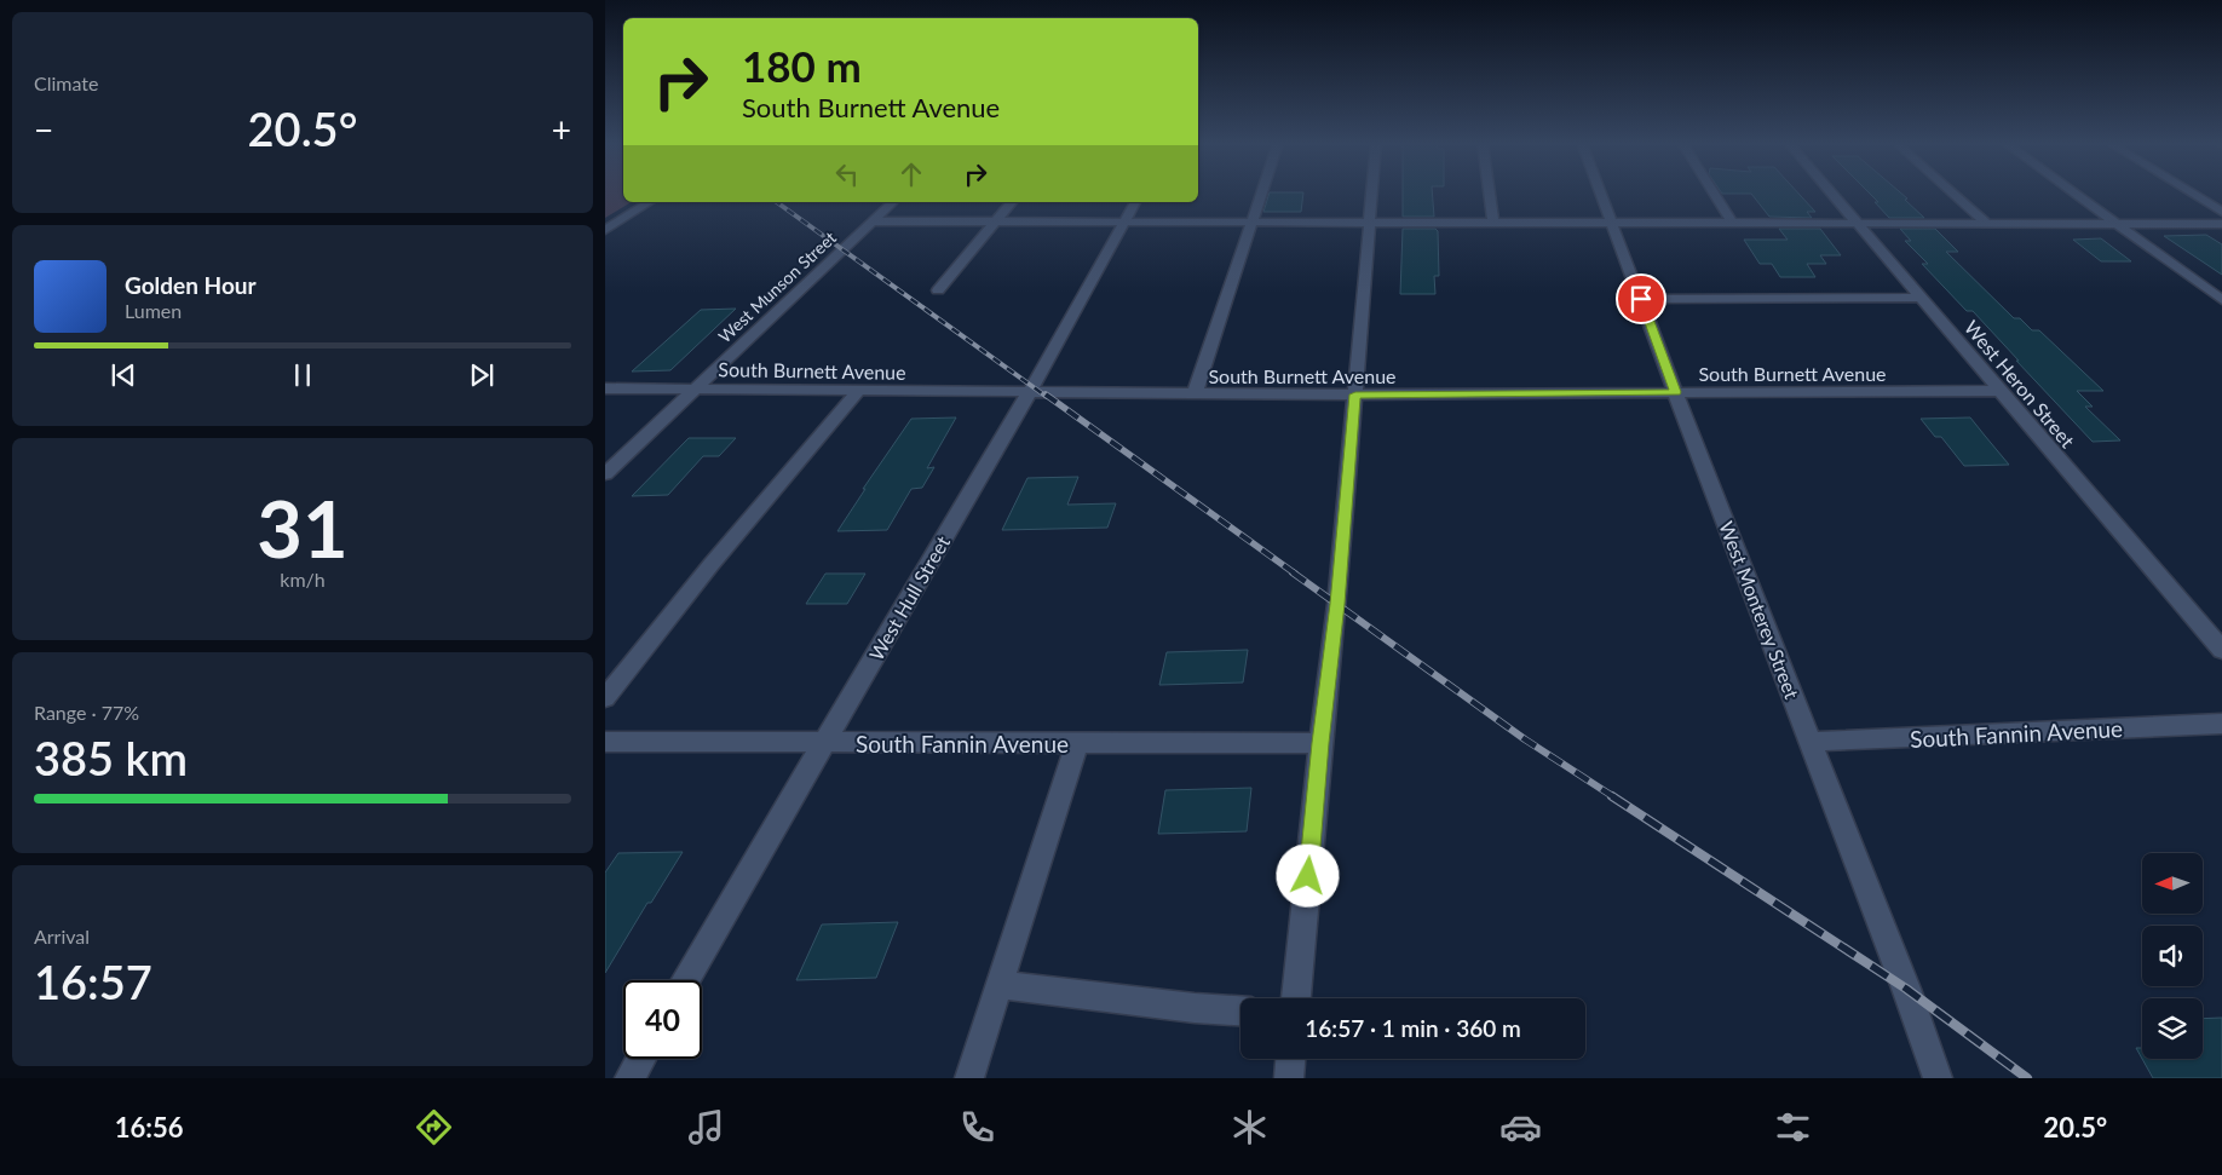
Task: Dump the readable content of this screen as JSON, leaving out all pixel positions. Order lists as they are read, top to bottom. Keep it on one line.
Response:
{"streets":{"street":["West Munson Street","South Burnett Avenue","West Heron Street","West Hull Street","West Monterey Street","South Fannin Avenue"]},"crossings":[["West Munson Street","South Burnett Avenue"],["South Burnett Avenue","West Heron Street"],["South Burnett Avenue","West Hull Street"],["South Burnett Avenue","West Monterey Street"],["West Hull Street","South Fannin Avenue"],["West Monterey Street","South Fannin Avenue"]],"north":"left","page":{"tile":["Climate",["31","km/h"],["Range · 77%","385 km"],["Arrival","16:57"]],"turn":["180 m","South Burnett Avenue"],"heat":["−","20.5°","+"],"song":["Golden Hour","Lumen"],"limit":"40","trip":"16:57 · 1 min · 360 m","tabs":["16:56","20.5°"]}}
